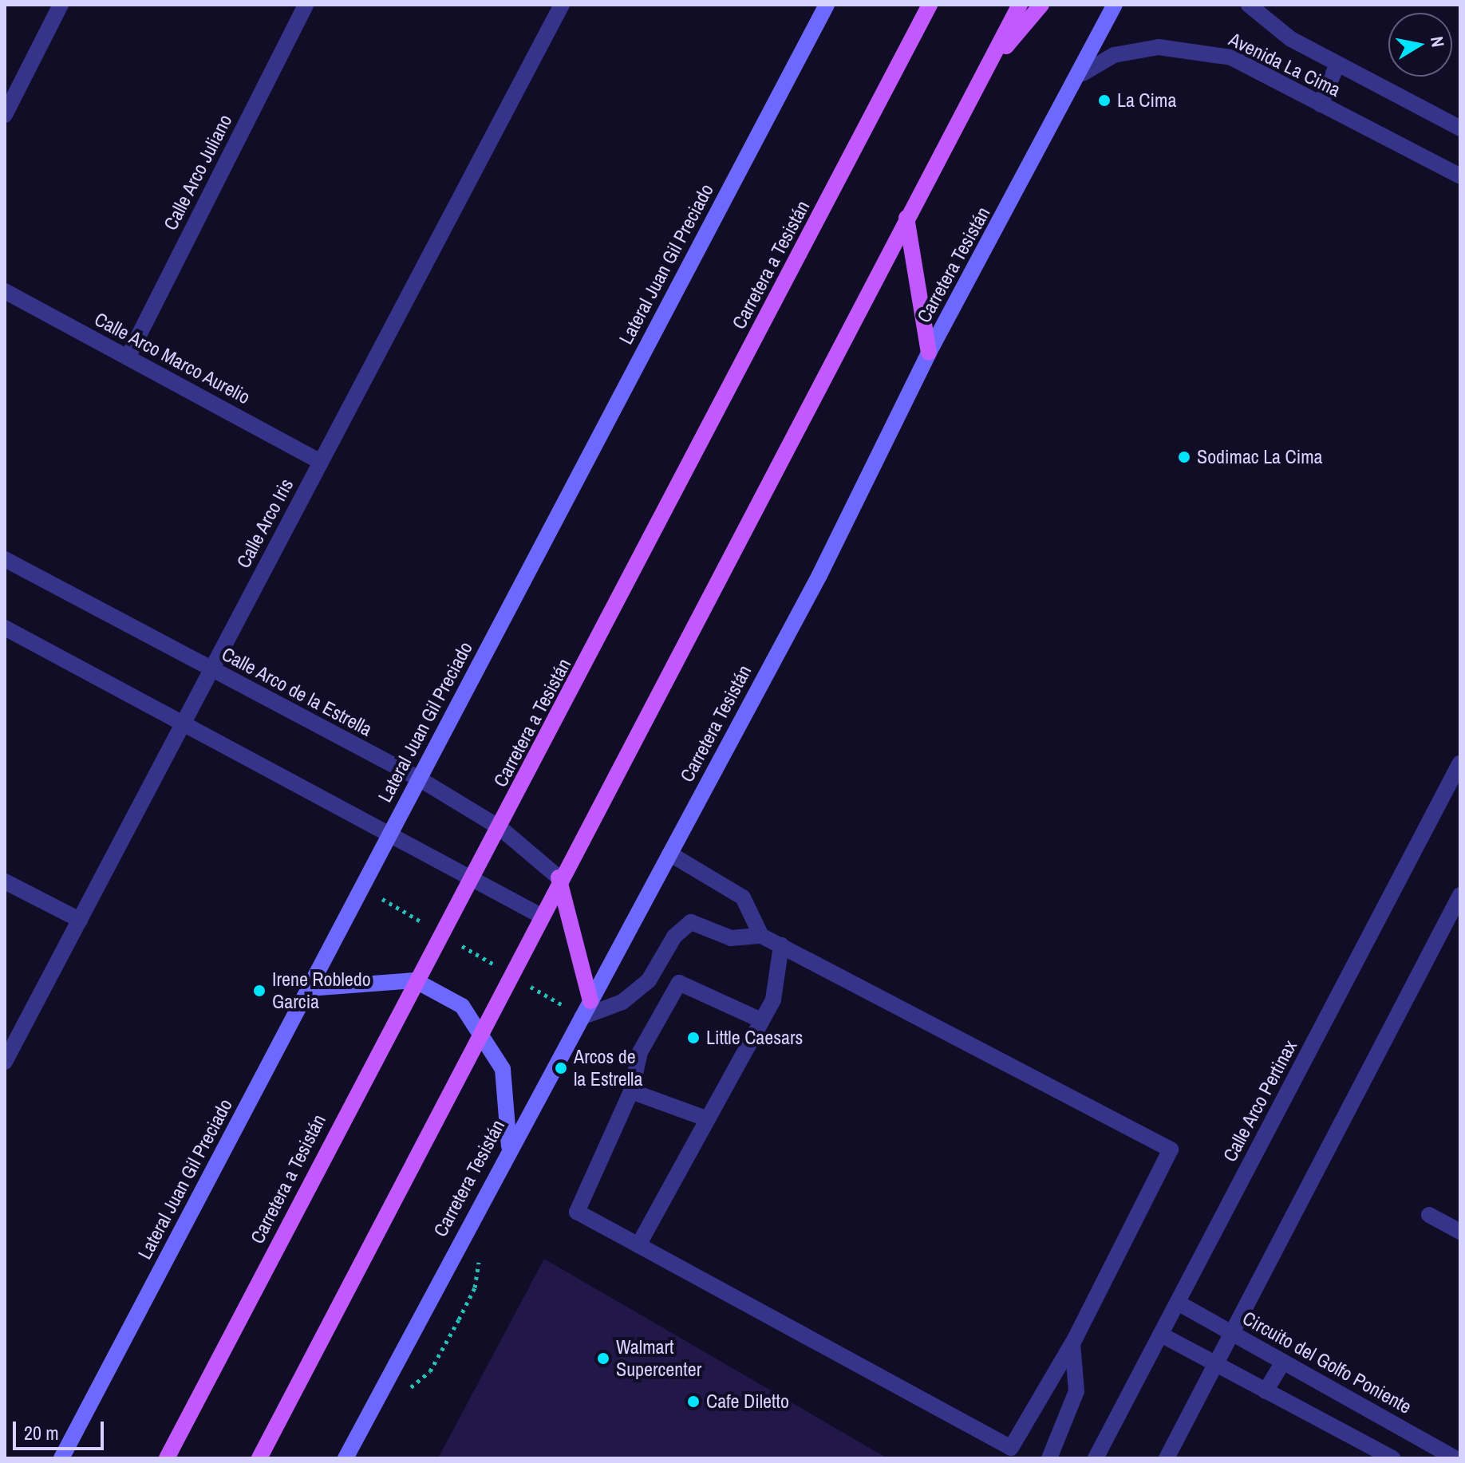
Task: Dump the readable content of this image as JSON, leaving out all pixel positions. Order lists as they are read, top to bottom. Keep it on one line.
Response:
{"streets":{"main road":["Lateral Juan Gil Preciado","Carretera a Tesistán","Carretera Tesistán"],"street":["Avenida La Cima","Calle Arco Juliano","Calle Arco Marco Aurelio","Calle Arco Iris","Calle Arco de la Estrella","Calle Arco Pertinax","Circuito del Golfo Poniente"]},"crossings":[["Avenida La Cima","Carretera Tesistán"],["Calle Arco Juliano","Calle Arco Marco Aurelio"],["Lateral Juan Gil Preciado","Calle Arco de la Estrella"],["Carretera a Tesistán","Calle Arco de la Estrella"],["Calle Arco Marco Aurelio","Calle Arco Iris"],["Calle Arco Iris","Calle Arco de la Estrella"],["Calle Arco Pertinax","Circuito del Golfo Poniente"]],"places":["La Cima","Sodimac La Cima","Irene Robledo Garcia","Little Caesars","Arcos de la Estrella","Walmart Supercenter","Cafe Diletto"],"scale_bar":"20 m","north":"right"}
